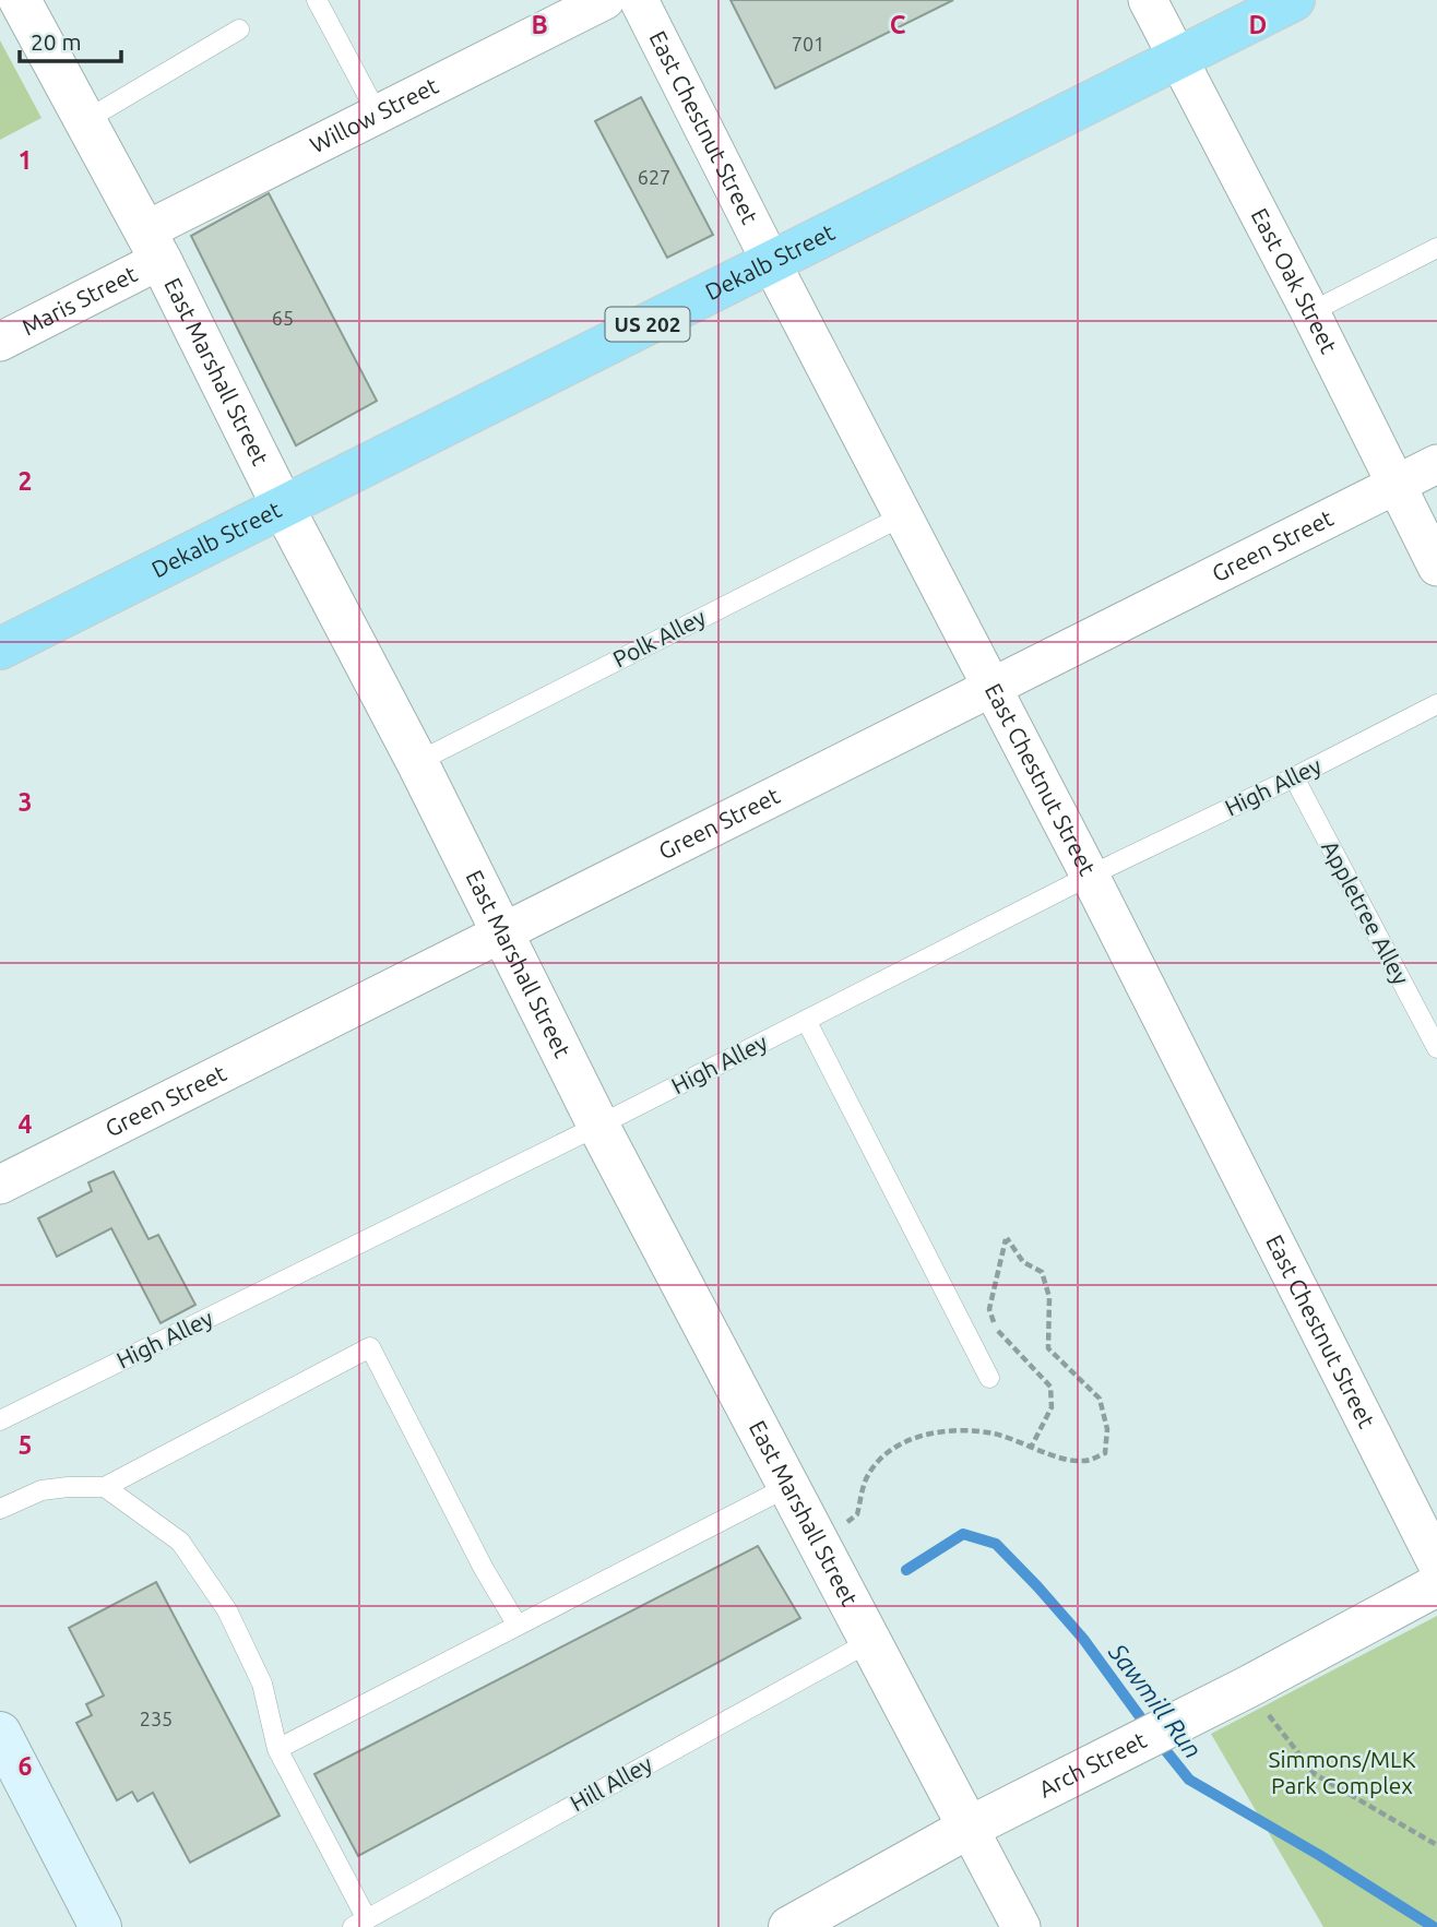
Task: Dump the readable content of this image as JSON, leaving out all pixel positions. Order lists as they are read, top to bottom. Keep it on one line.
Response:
{"streets":{"highway":["Dekalb Street","US 202"],"street":["Willow Street","East Chestnut Street","East Oak Street","Maris Street","East Marshall Street","Green Street","Arch Street"],"lane":["Polk Alley","High Alley","Appletree Alley","Hill Alley"]},"crossings":[["Willow Street","Maris Street"],["Willow Street","East Marshall Street"],["East Chestnut Street","Dekalb Street"],["East Chestnut Street","Green Street"],["East Chestnut Street","Polk Alley"],["East Chestnut Street","High Alley"],["Dekalb Street","East Oak Street"],["Dekalb Street","East Marshall Street"],["East Oak Street","Green Street"],["Maris Street","East Marshall Street"],["East Marshall Street","Green Street"],["East Marshall Street","Polk Alley"],["East Marshall Street","High Alley"],["East Marshall Street","Arch Street"],["East Marshall Street","Hill Alley"],["High Alley","Appletree Alley"]],"water":["Sawmill Run"],"parks":["Simmons/MLK Park Complex"],"house_numbers":["701","627","65","235"],"scale_bar":"20 m","grid":{"columns":["B","C","D"],"rows":["1","2","3","4","5","6"]}}
